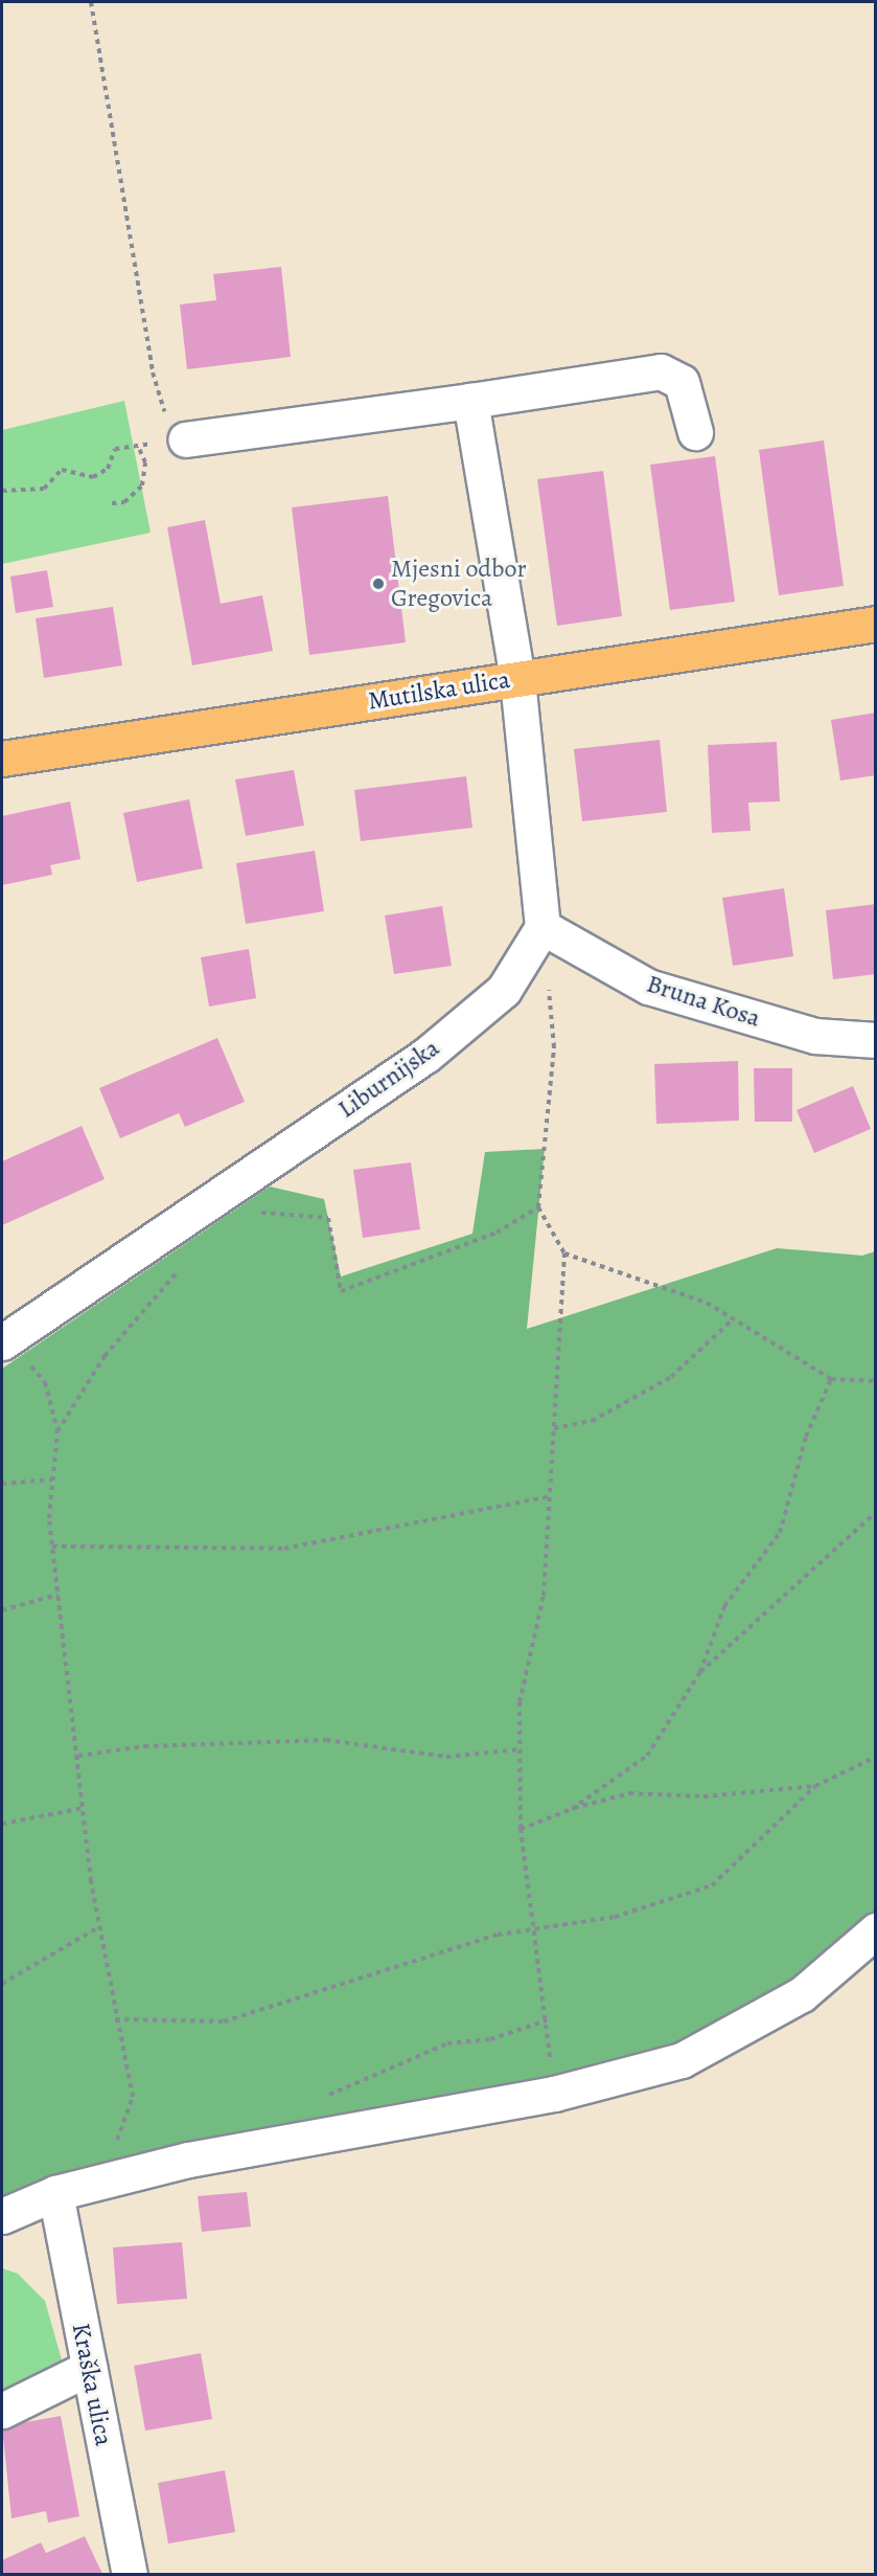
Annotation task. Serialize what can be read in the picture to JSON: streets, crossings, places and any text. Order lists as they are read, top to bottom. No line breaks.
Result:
{"streets":{"main road":["Mutilska ulica"],"street":["Bruna Kosa","Liburnijska","Kraška ulica"]},"crossings":[["Bruna Kosa","Liburnijska"]],"places":["Mjesni odbor Gregovica"]}
